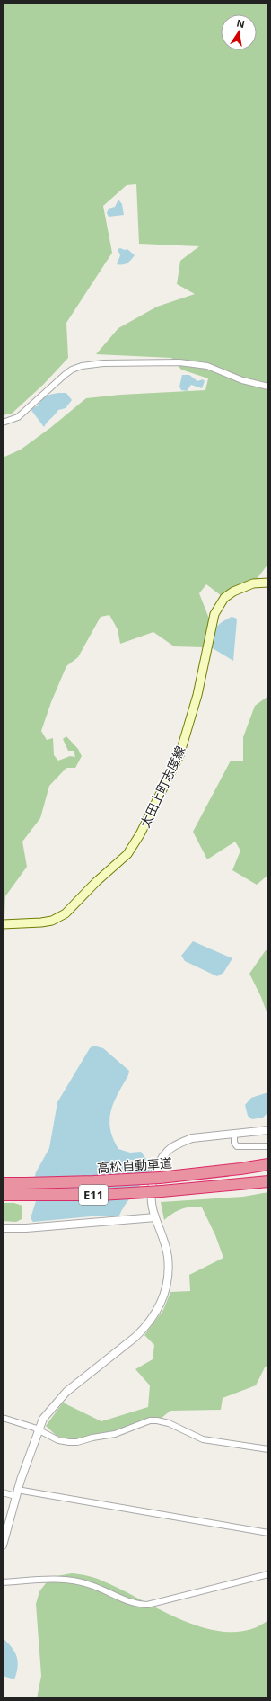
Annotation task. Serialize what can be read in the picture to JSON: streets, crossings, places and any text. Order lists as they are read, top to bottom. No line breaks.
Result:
{"streets":{"highway":["高松自動車道","E11"],"main road":["太田上町志度線"]},"north":"top"}
